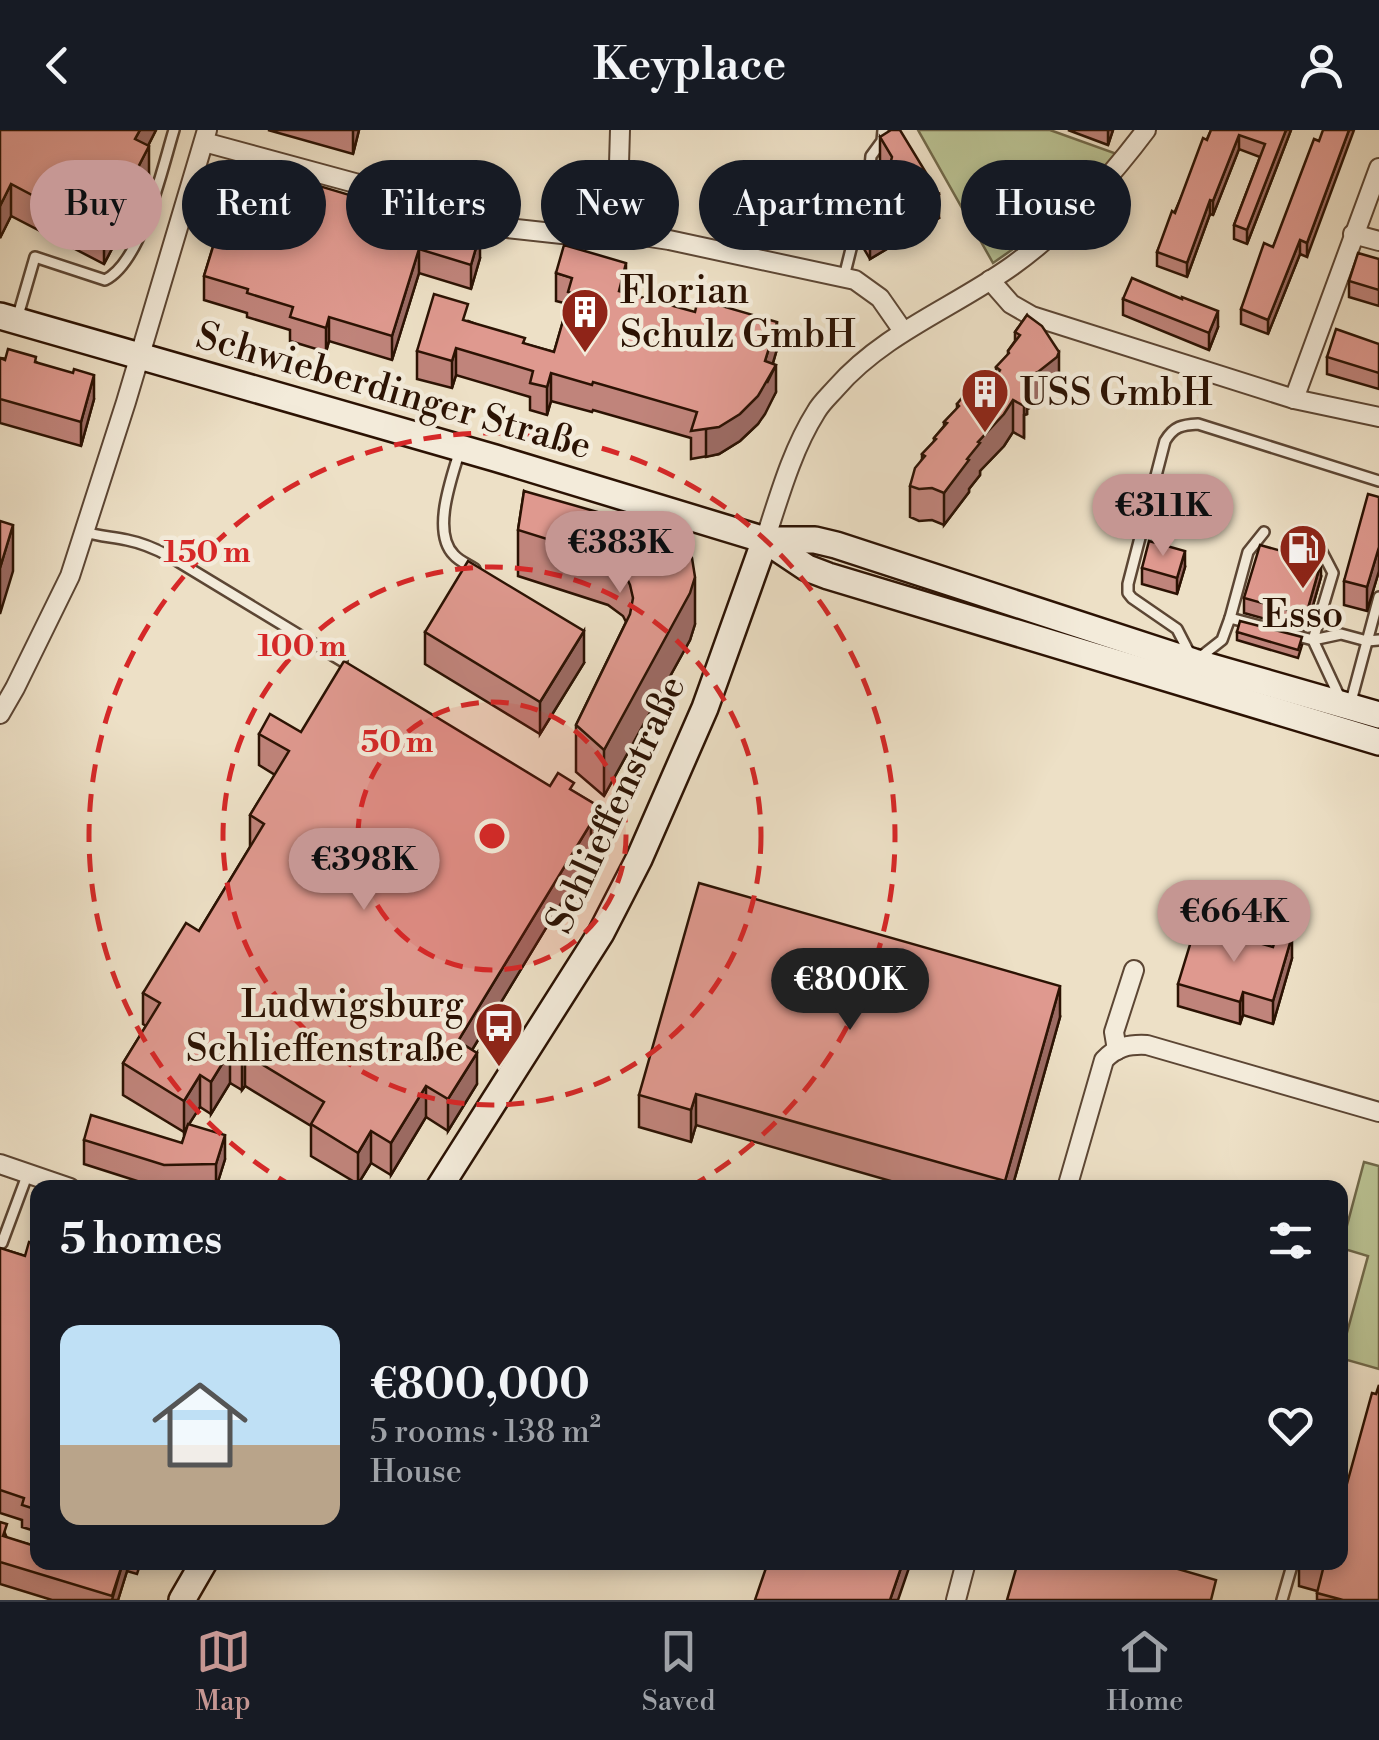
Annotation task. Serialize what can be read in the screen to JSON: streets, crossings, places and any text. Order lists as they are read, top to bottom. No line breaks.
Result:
{"streets":{"main road":["Schwieberdinger Straße","Schlieffenstraße"]},"crossings":[["Schwieberdinger Straße","Schlieffenstraße"]],"places":{"building":["Florian Schulz GmbH","USS GmbH"],"fuel station":["Esso"],"bus stop":["Ludwigsburg Schlieffenstraße"]},"page":{"header":"Keyplace","chip":["Buy","Rent","Filters","New","Apartment","House"],"price":["€311K","€383K","€398K","€664K","€800K"],"heading":"5 homes","list":[{"name":"€800,000","note":"5 rooms · 138 m² · House"}],"tabs":["Map","Saved","Home"]},"rings":["150 m","100 m","50 m"]}
